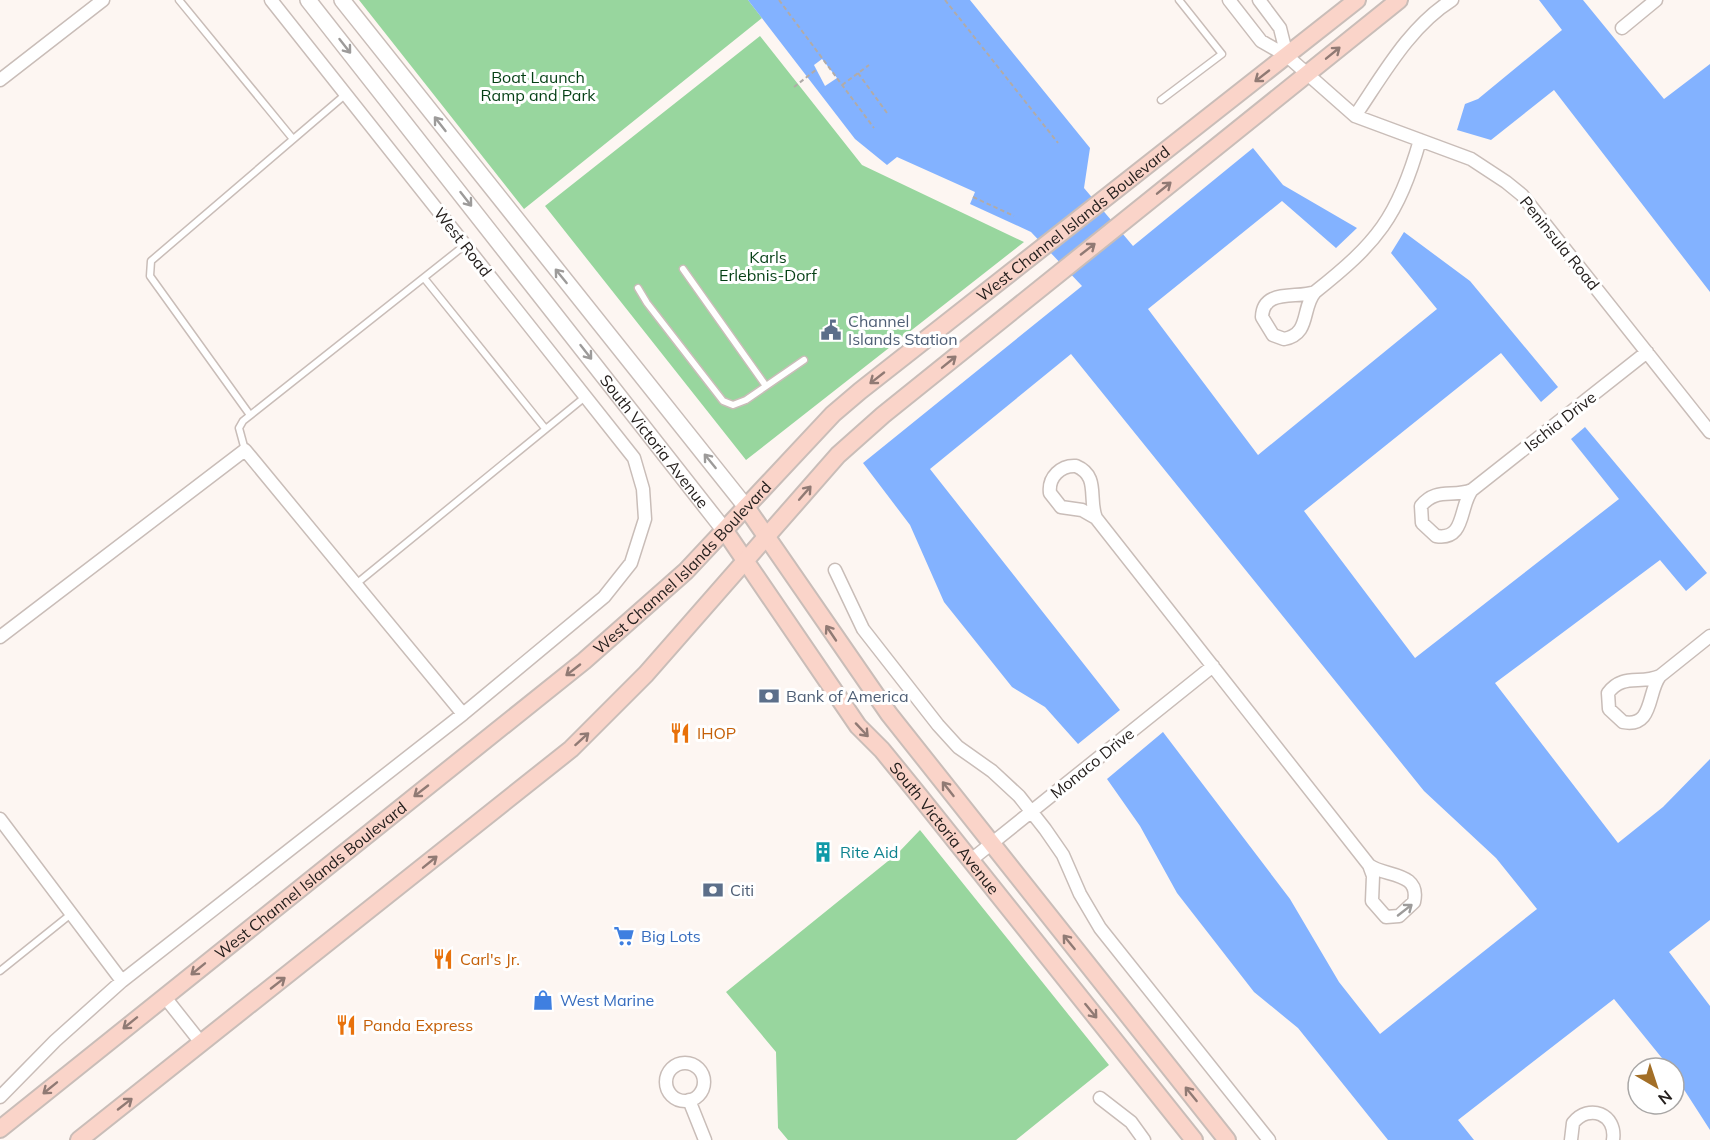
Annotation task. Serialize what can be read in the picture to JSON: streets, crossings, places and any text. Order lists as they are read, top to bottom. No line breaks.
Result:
{"streets":{"main road":["West Channel Islands Boulevard","South Victoria Avenue"],"street":["West Road","Peninsula Road","Ischia Drive","Monaco Drive"]},"crossings":[["West Channel Islands Boulevard","Peninsula Road"],["West Channel Islands Boulevard","South Victoria Avenue"],["Peninsula Road","Ischia Drive"],["South Victoria Avenue","Monaco Drive"]],"parks":["Boat Launch Ramp and Park","Karls Erlebnis-Dorf"],"places":{"public building":["Channel Islands Station"],"bank":["Bank of America","Citi"],"restaurant":["IHOP","Carl's Jr.","Panda Express"],"building":["Rite Aid"],"supermarket":["Big Lots"],"shop":["West Marine"]},"north":"bottom right"}
